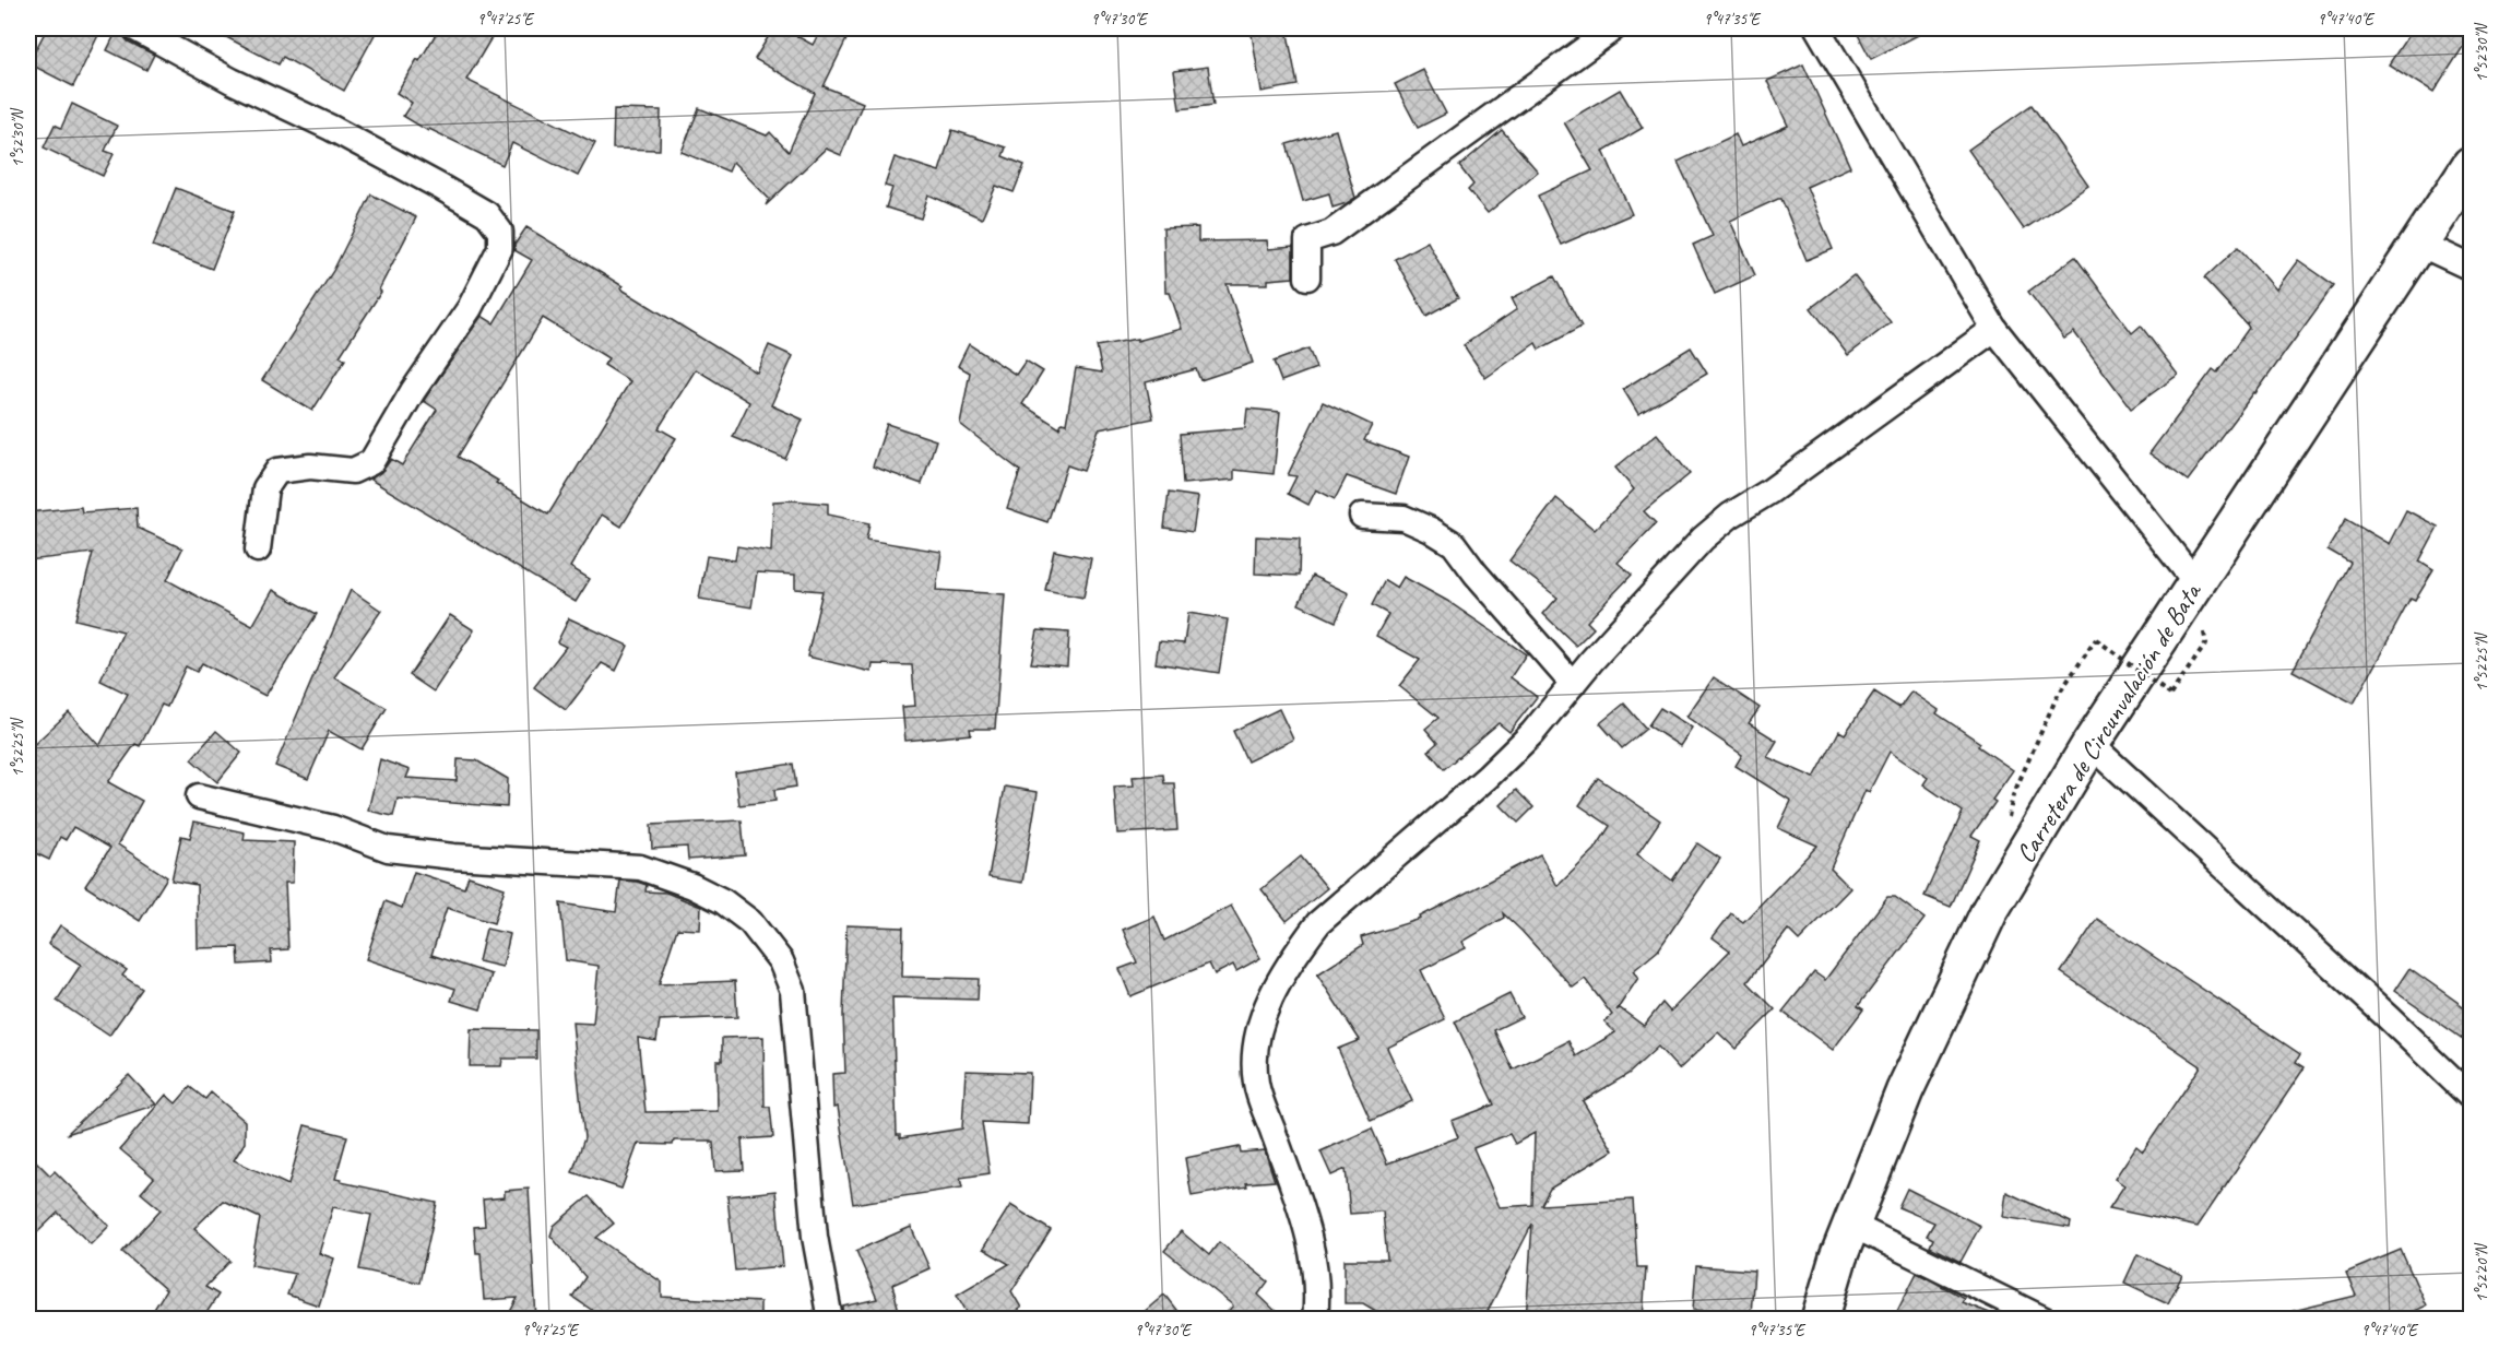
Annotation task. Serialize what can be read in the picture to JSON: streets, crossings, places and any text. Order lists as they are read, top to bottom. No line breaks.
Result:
{"streets":{"main road":["Carretera de Circunvalación de Bata"]},"coordinates":["9°47'25\"E","9°47'30\"E","9°47'35\"E","9°47'40\"E","1°52'30\"N","1°52'25\"N","1°52'20\"N"]}
